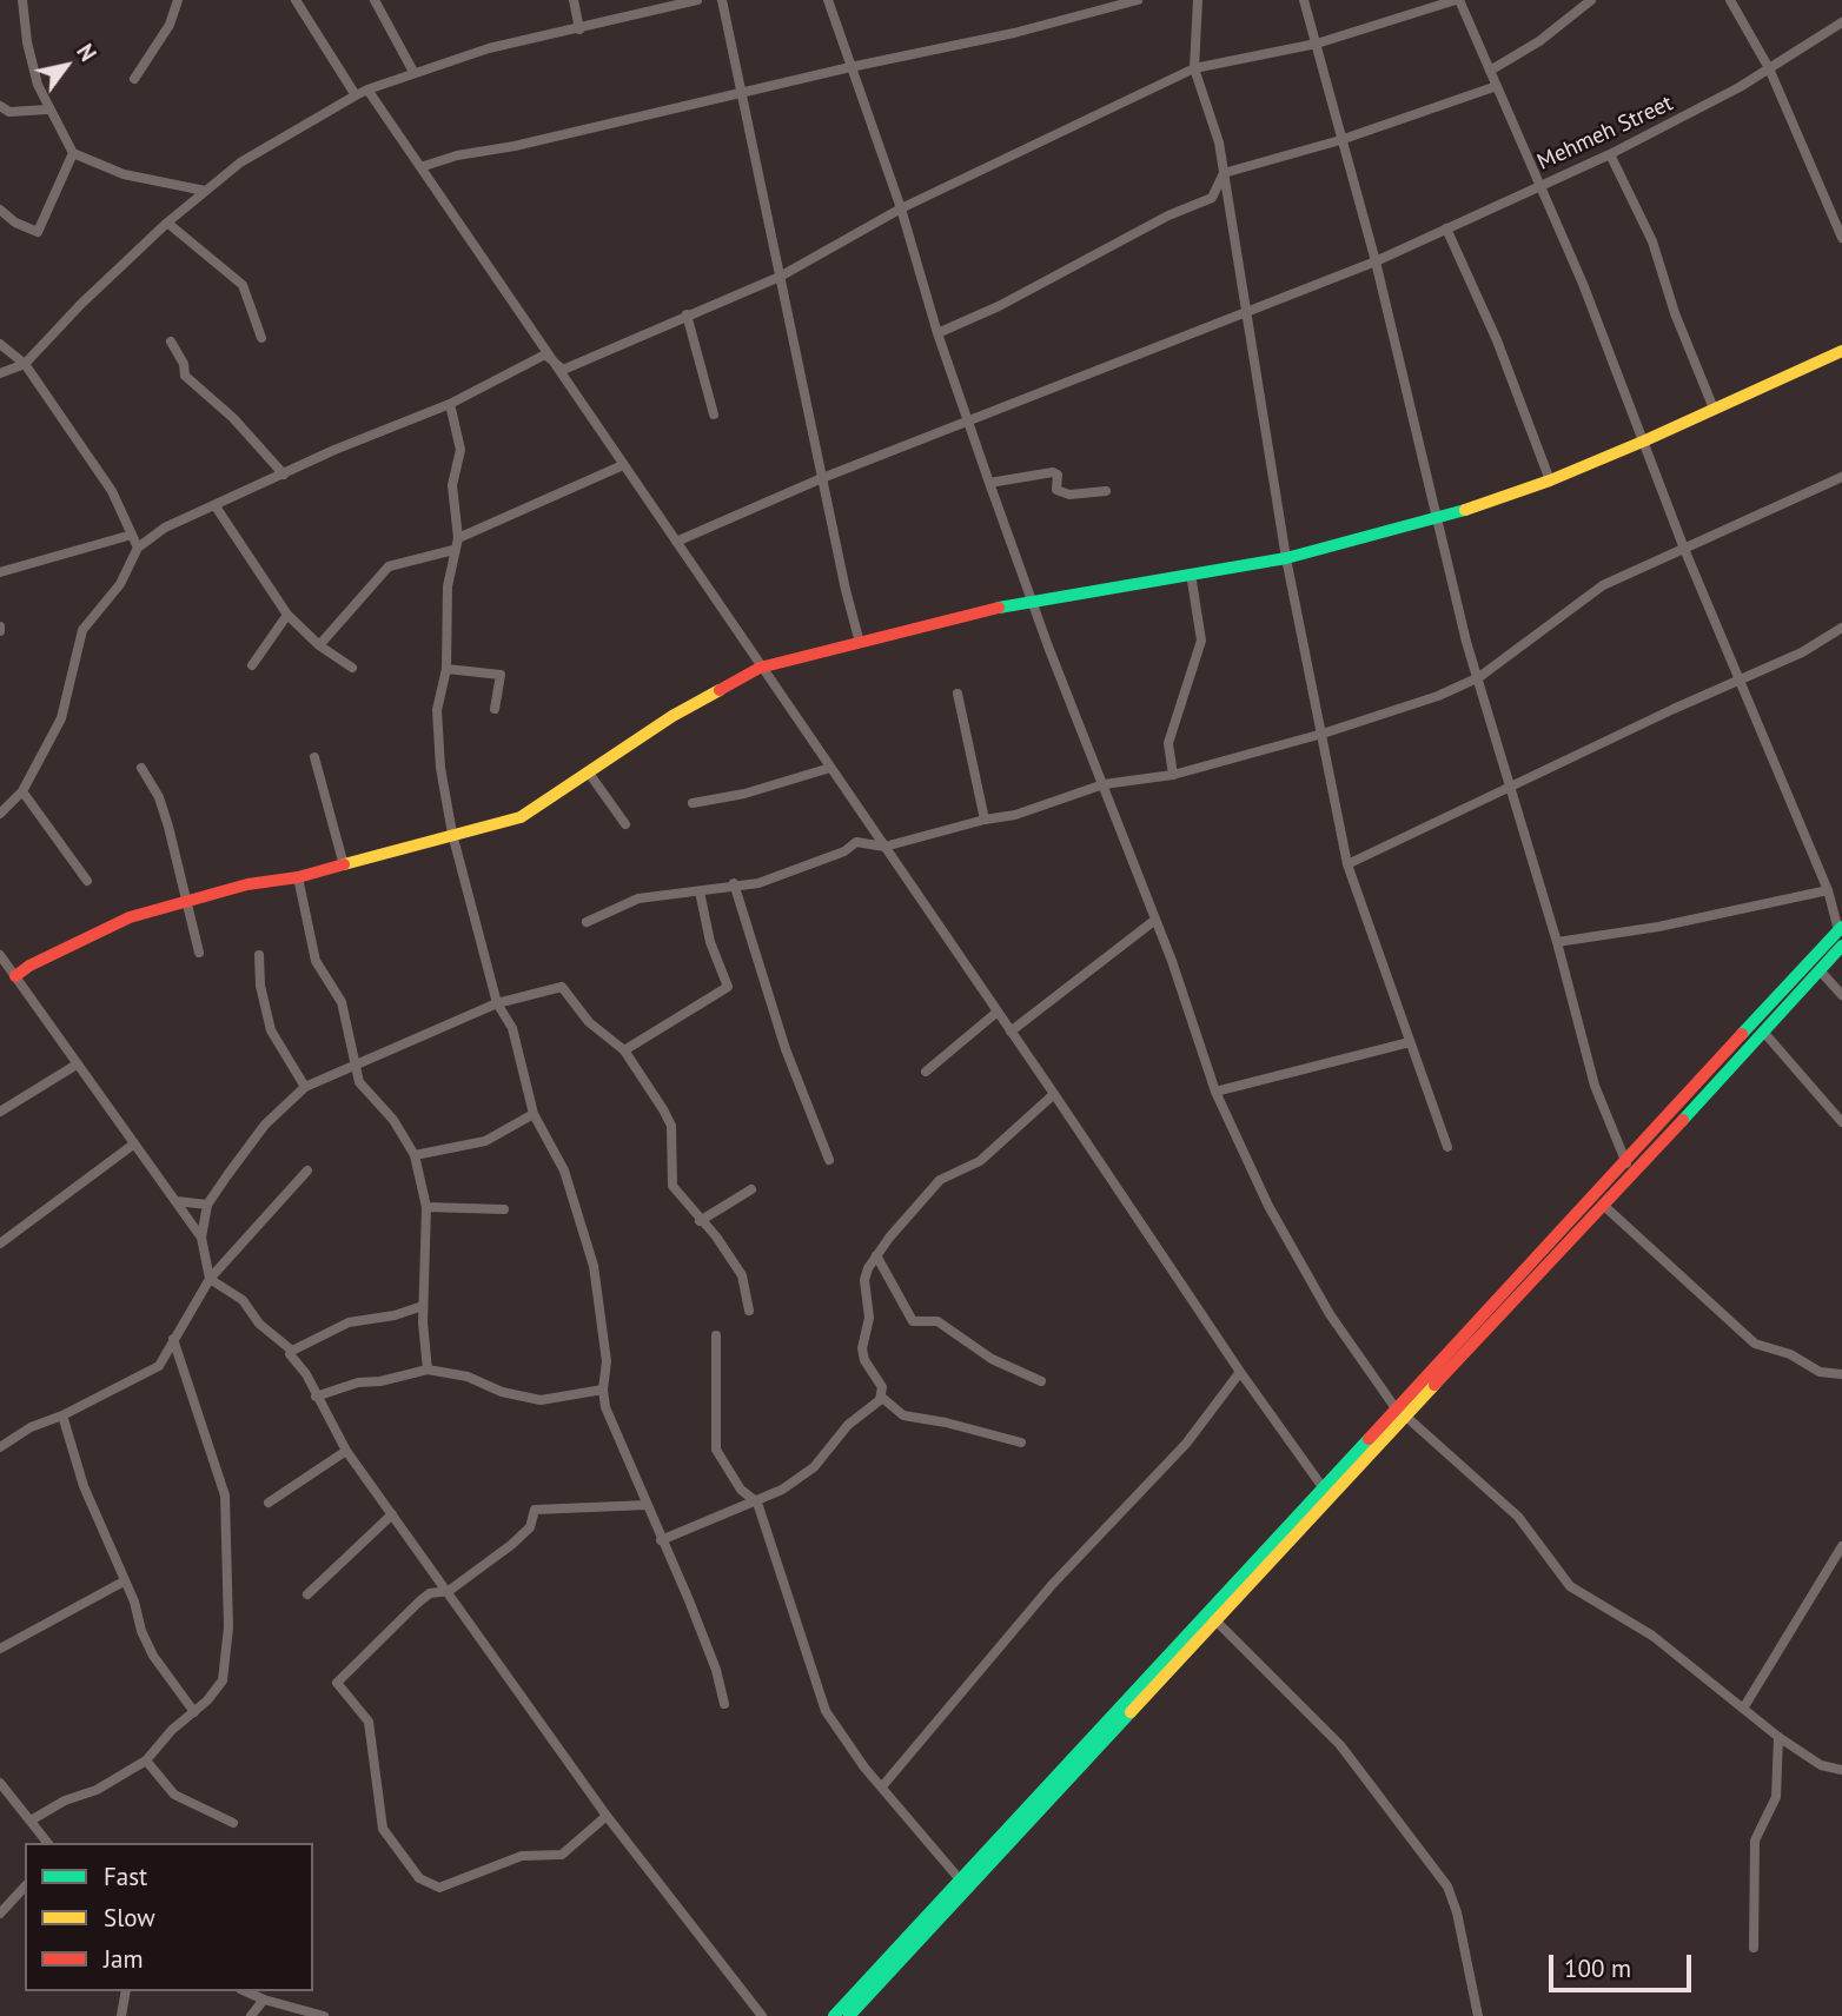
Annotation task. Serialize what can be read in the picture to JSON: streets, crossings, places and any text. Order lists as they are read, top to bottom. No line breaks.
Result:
{"streets":{"street":["Mehmeh Street"]},"legend":["Fast","Slow","Jam"],"scale_bar":"100 m","north":"top right"}
